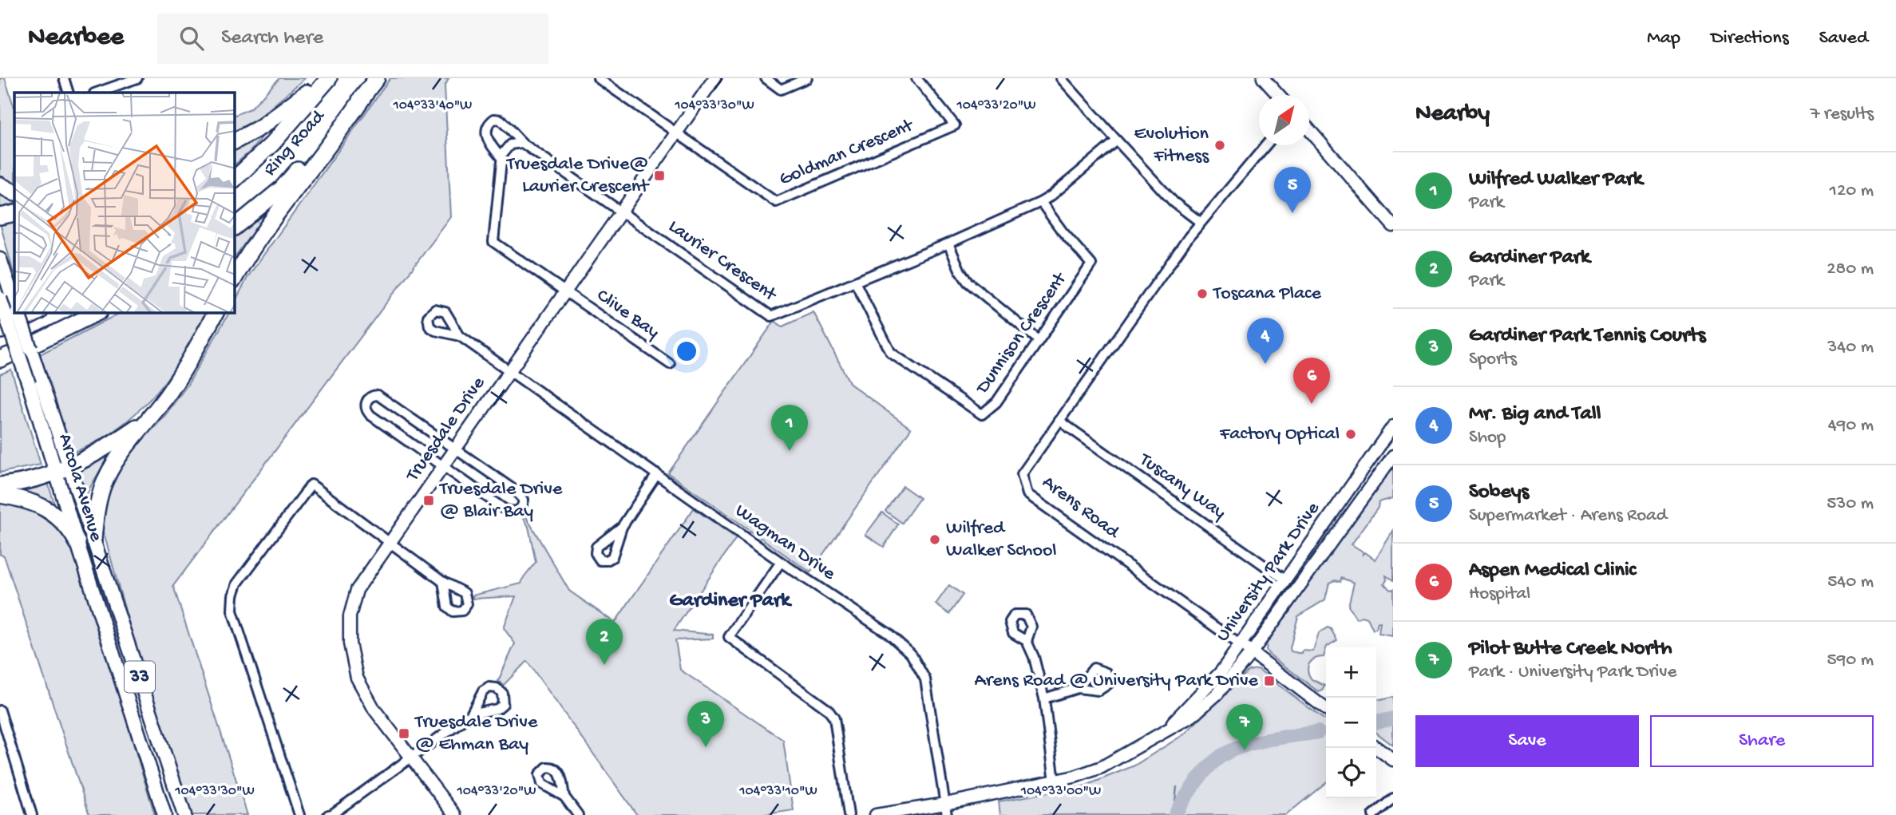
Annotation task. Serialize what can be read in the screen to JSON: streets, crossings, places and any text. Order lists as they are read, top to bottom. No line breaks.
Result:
{"streets":{"highway":["Ring Road"],"main road":["Arcola Avenue","33"],"street":["Goldman Crescent","Laurier Crescent","Clive Bay","Dunnison Crescent","Truesdale Drive","Tuscany Way","Arens Road","Wagman Drive","University Park Drive"]},"crossings":[["Goldman Crescent","Truesdale Drive"],["Laurier Crescent","Dunnison Crescent"],["Laurier Crescent","Truesdale Drive"],["Clive Bay","Truesdale Drive"],["Truesdale Drive","Wagman Drive"],["Tuscany Way","Arens Road"],["Tuscany Way","University Park Drive"],["Arens Road","University Park Drive"],["Wagman Drive","University Park Drive"]],"districts":["Gardiner Park"],"places":{"other":["Evolution Fitness","Toscana Place","Factory Optical","Wilfred Walker School"],"transit":["Truesdale Drive@ Laurier Crescent","Truesdale Drive @ Blair Bay","Arens Road @ University Park Drive","Truesdale Drive @ Ehman Bay"]},"north":"top right","page":{"header":"Nearbee","search":"Search here","nav":["Map","Directions","Saved"],"heading":["Nearby","7 results"],"list":[{"mark":"1","name":"Wilfred Walker Park","note":"Park","value":"120 m"},{"mark":"2","name":"Gardiner Park","note":"Park","value":"280 m"},{"mark":"3","name":"Gardiner Park Tennis Courts","note":"Sports","value":"340 m"},{"mark":"4","name":"Mr. Big and Tall","note":"Shop","value":"490 m"},{"mark":"5","name":"Sobeys","note":"Supermarket · Arens Road","value":"530 m"},{"mark":"6","name":"Aspen Medical Clinic","note":"Hospital","value":"540 m"},{"mark":"7","name":"Pilot Butte Creek North","note":"Park · University Park Drive","value":"590 m"}],"pins":["5","4","6","1","2","3","7"],"map_buttons":["+","−"],"buttons":["Save","Share"]},"coordinates":["104°33'40\"W","104°33'30\"W","104°33'20\"W","104°33'10\"W","104°33'00\"W"]}
